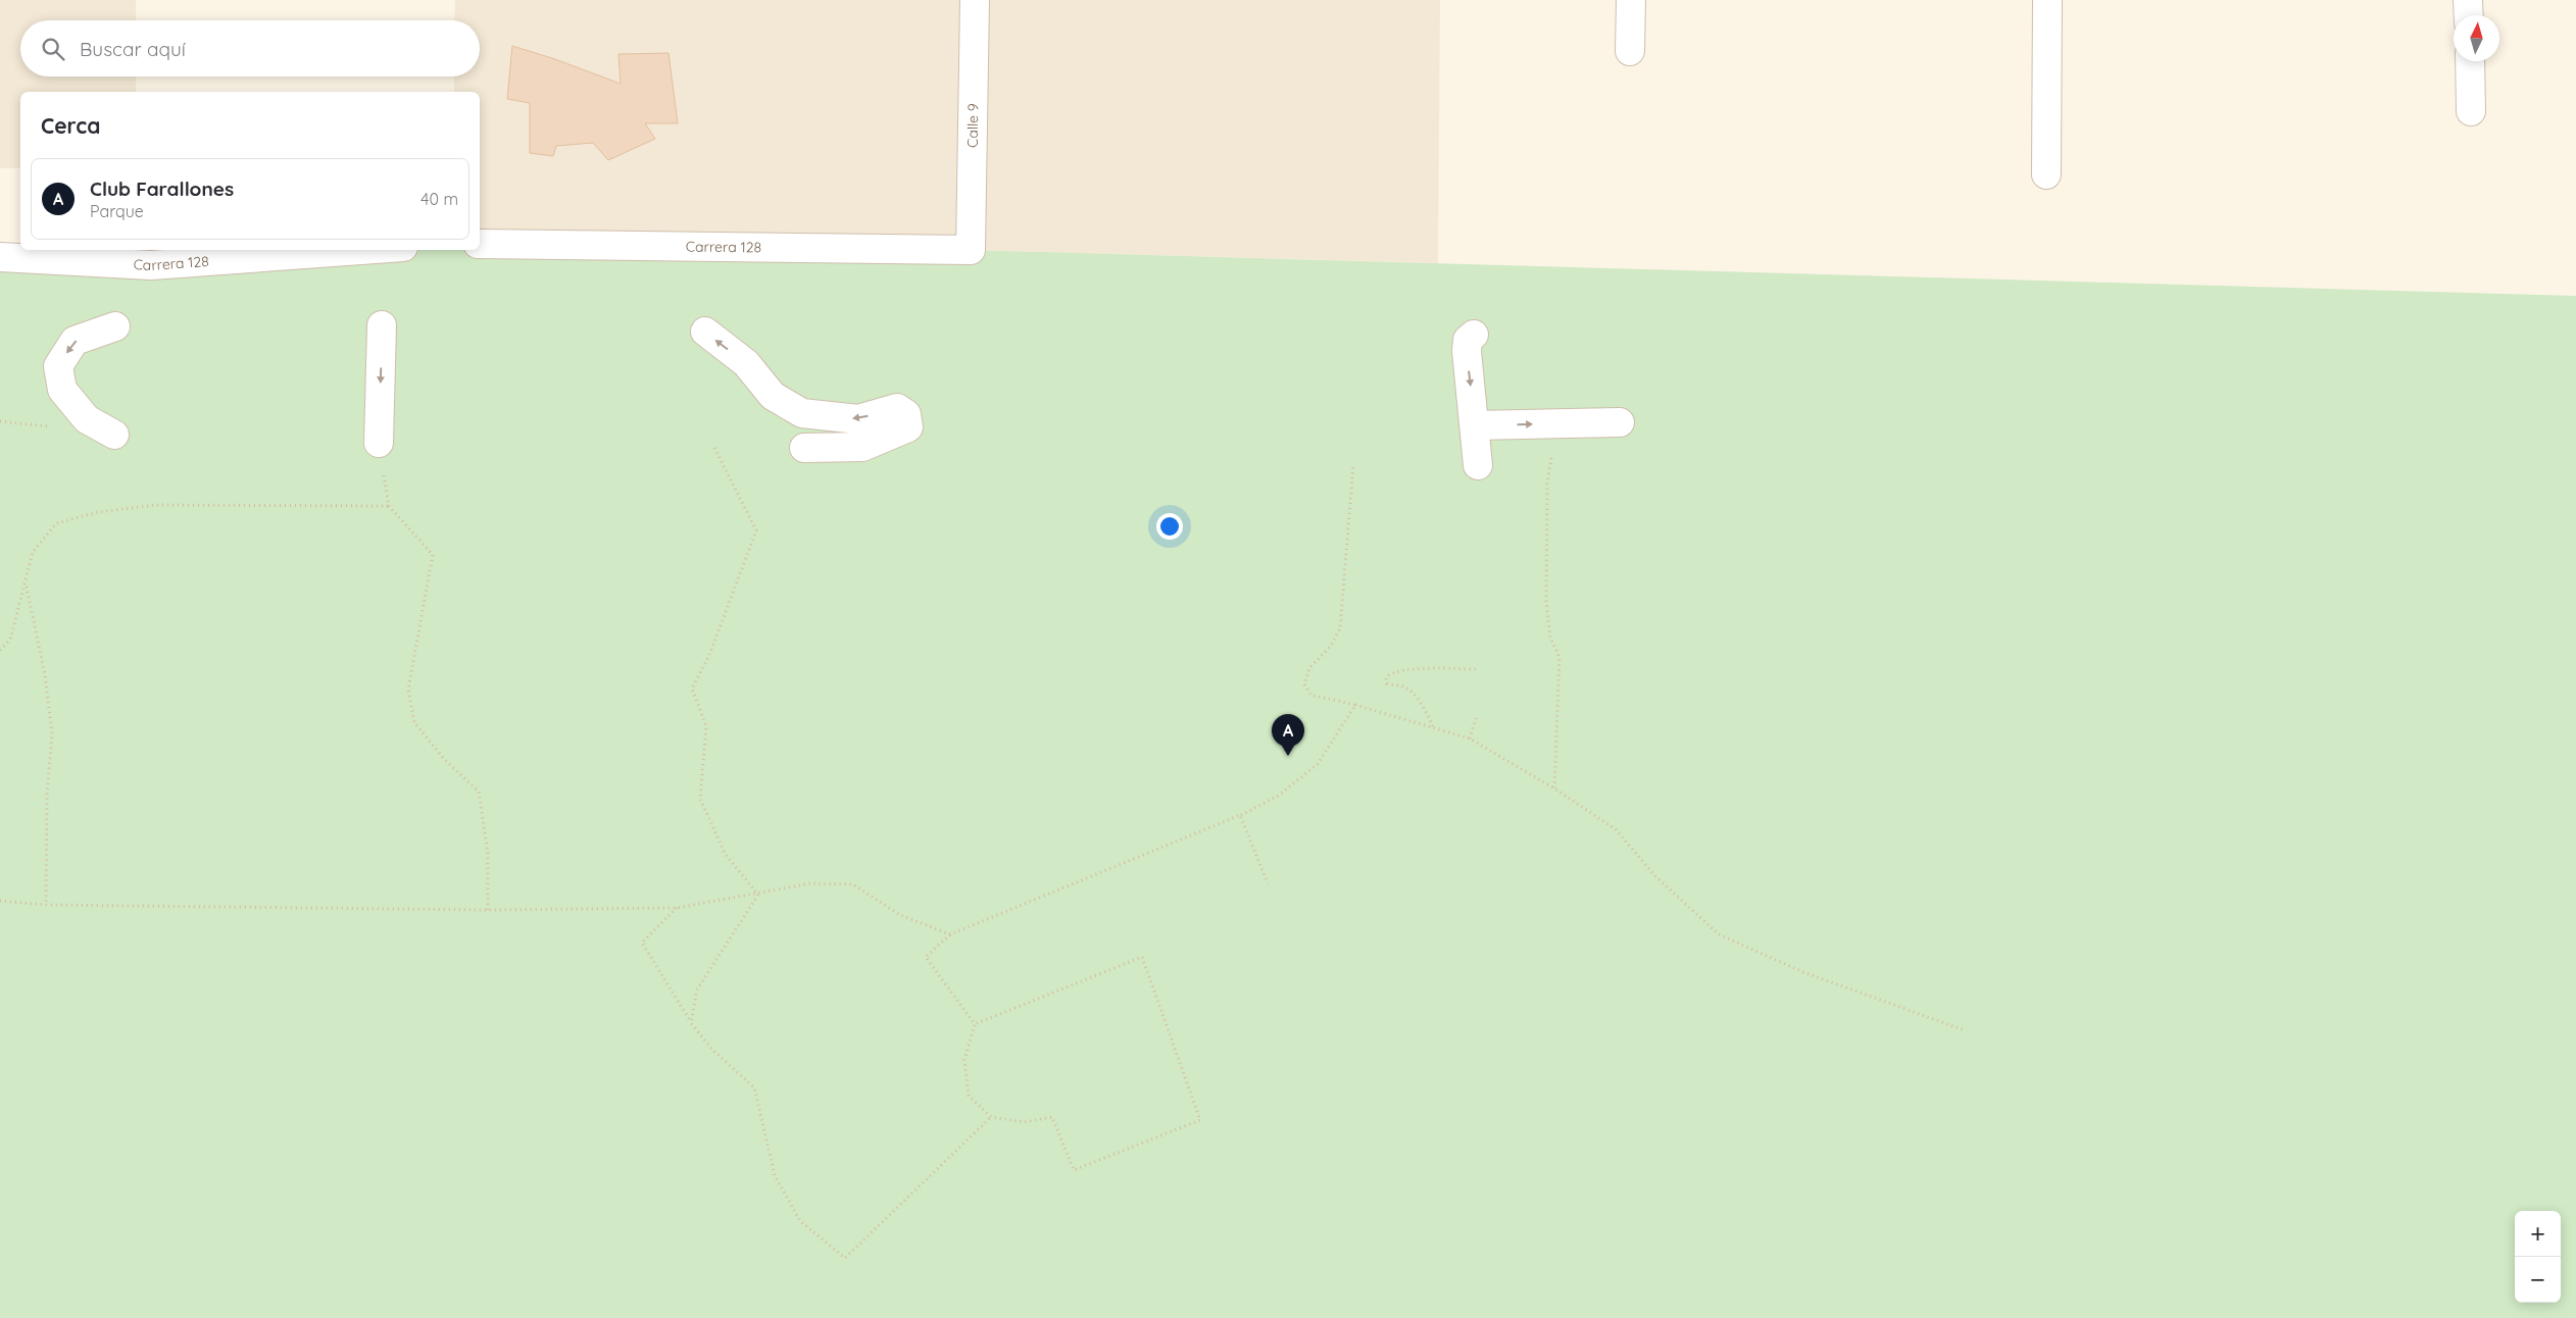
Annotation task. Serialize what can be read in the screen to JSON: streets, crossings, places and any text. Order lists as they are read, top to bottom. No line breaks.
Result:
{"streets":{"street":["Calle 9","Carrera 128"]},"crossings":[["Calle 9","Carrera 128"]],"north":"top","page":{"search":"Buscar aquí","heading":"Cerca","list":[{"mark":"A","name":"Club Farallones","note":"Parque","value":"40 m"}],"pins":"A","map_buttons":["+","−"]}}
